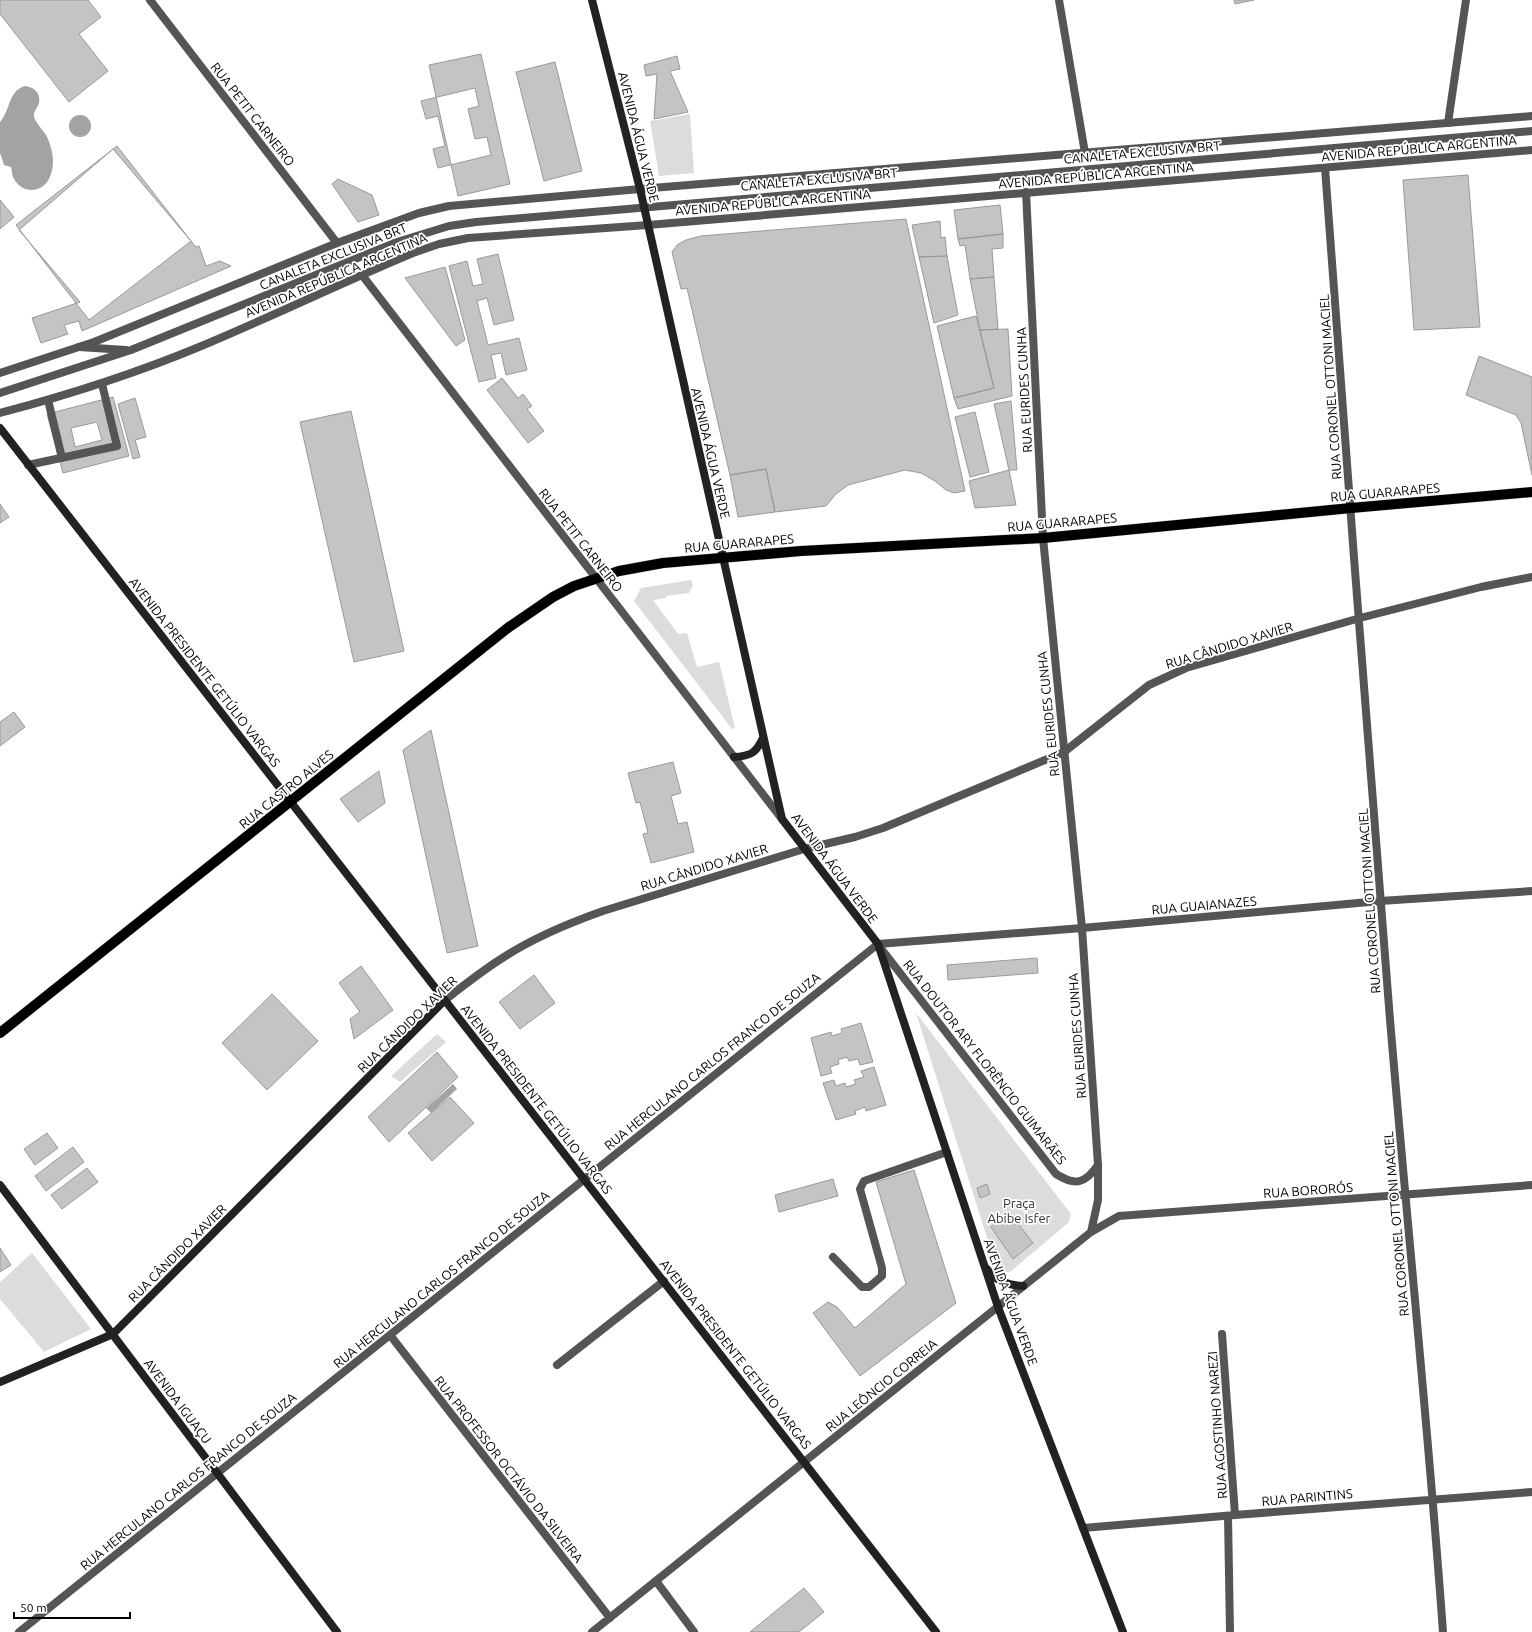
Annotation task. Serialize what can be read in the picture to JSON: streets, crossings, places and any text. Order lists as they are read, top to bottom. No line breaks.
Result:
{"streets":{"main road":["AVENIDA ÁGUA VERDE","RUA GUARARAPES","RUA CÂNDIDO XAVIER","AVENIDA PRESIDENTE GETÚLIO VARGAS","RUA CASTRO ALVES","AVENIDA IGUAÇU"],"street":["RUA PETIT CARNEIRO","AVENIDA REPÚBLICA ARGENTINA","CANALETA EXCLUSIVA BRT","RUA CORONEL OTTONI MACIEL","RUA EURIDES CUNHA","RUA GUAIANAZES","RUA HERCULANO CARLOS FRANCO DE SOUZA","RUA DOUTOR ARY FLORÊNCIO GUIMARÃES","RUA BORORÓS","RUA LEÔNCIO CORREIA","RUA AGOSTINHO NAREZI","RUA PROFESSOR OCTÁVIO DA SILVEIRA","RUA PARINTINS"]},"crossings":[["RUA PETIT CARNEIRO","AVENIDA ÁGUA VERDE"],["RUA PETIT CARNEIRO","AVENIDA REPÚBLICA ARGENTINA"],["RUA PETIT CARNEIRO","RUA GUARARAPES"],["RUA PETIT CARNEIRO","RUA CASTRO ALVES"],["AVENIDA ÁGUA VERDE","AVENIDA REPÚBLICA ARGENTINA"],["AVENIDA ÁGUA VERDE","CANALETA EXCLUSIVA BRT"],["AVENIDA ÁGUA VERDE","RUA GUARARAPES"],["AVENIDA ÁGUA VERDE","RUA CÂNDIDO XAVIER"],["AVENIDA ÁGUA VERDE","RUA GUAIANAZES"],["AVENIDA ÁGUA VERDE","RUA HERCULANO CARLOS FRANCO DE SOUZA"],["AVENIDA ÁGUA VERDE","RUA DOUTOR ARY FLORÊNCIO GUIMARÃES"],["AVENIDA ÁGUA VERDE","RUA LEÔNCIO CORREIA"],["AVENIDA ÁGUA VERDE","RUA PARINTINS"],["AVENIDA REPÚBLICA ARGENTINA","CANALETA EXCLUSIVA BRT"],["AVENIDA REPÚBLICA ARGENTINA","RUA CORONEL OTTONI MACIEL"],["AVENIDA REPÚBLICA ARGENTINA","RUA EURIDES CUNHA"],["RUA CORONEL OTTONI MACIEL","RUA GUARARAPES"],["RUA CORONEL OTTONI MACIEL","RUA CÂNDIDO XAVIER"],["RUA CORONEL OTTONI MACIEL","RUA GUAIANAZES"],["RUA CORONEL OTTONI MACIEL","RUA BORORÓS"],["RUA CORONEL OTTONI MACIEL","RUA PARINTINS"],["RUA EURIDES CUNHA","RUA GUARARAPES"],["RUA EURIDES CUNHA","RUA CÂNDIDO XAVIER"],["RUA EURIDES CUNHA","RUA GUAIANAZES"],["RUA EURIDES CUNHA","RUA DOUTOR ARY FLORÊNCIO GUIMARÃES"],["RUA EURIDES CUNHA","RUA BORORÓS"],["RUA EURIDES CUNHA","RUA LEÔNCIO CORREIA"],["RUA GUARARAPES","RUA CASTRO ALVES"],["RUA CÂNDIDO XAVIER","AVENIDA PRESIDENTE GETÚLIO VARGAS"],["RUA CÂNDIDO XAVIER","AVENIDA IGUAÇU"],["AVENIDA PRESIDENTE GETÚLIO VARGAS","RUA CASTRO ALVES"],["AVENIDA PRESIDENTE GETÚLIO VARGAS","RUA HERCULANO CARLOS FRANCO DE SOUZA"],["AVENIDA PRESIDENTE GETÚLIO VARGAS","RUA LEÔNCIO CORREIA"],["RUA GUAIANAZES","RUA HERCULANO CARLOS FRANCO DE SOUZA"],["RUA GUAIANAZES","RUA DOUTOR ARY FLORÊNCIO GUIMARÃES"],["RUA HERCULANO CARLOS FRANCO DE SOUZA","RUA DOUTOR ARY FLORÊNCIO GUIMARÃES"],["RUA HERCULANO CARLOS FRANCO DE SOUZA","AVENIDA IGUAÇU"],["RUA HERCULANO CARLOS FRANCO DE SOUZA","RUA PROFESSOR OCTÁVIO DA SILVEIRA"],["RUA BORORÓS","RUA LEÔNCIO CORREIA"],["RUA LEÔNCIO CORREIA","RUA PROFESSOR OCTÁVIO DA SILVEIRA"],["RUA AGOSTINHO NAREZI","RUA PARINTINS"]],"parks":["Praça Abibe Isfer"],"scale_bar":"50 m"}
